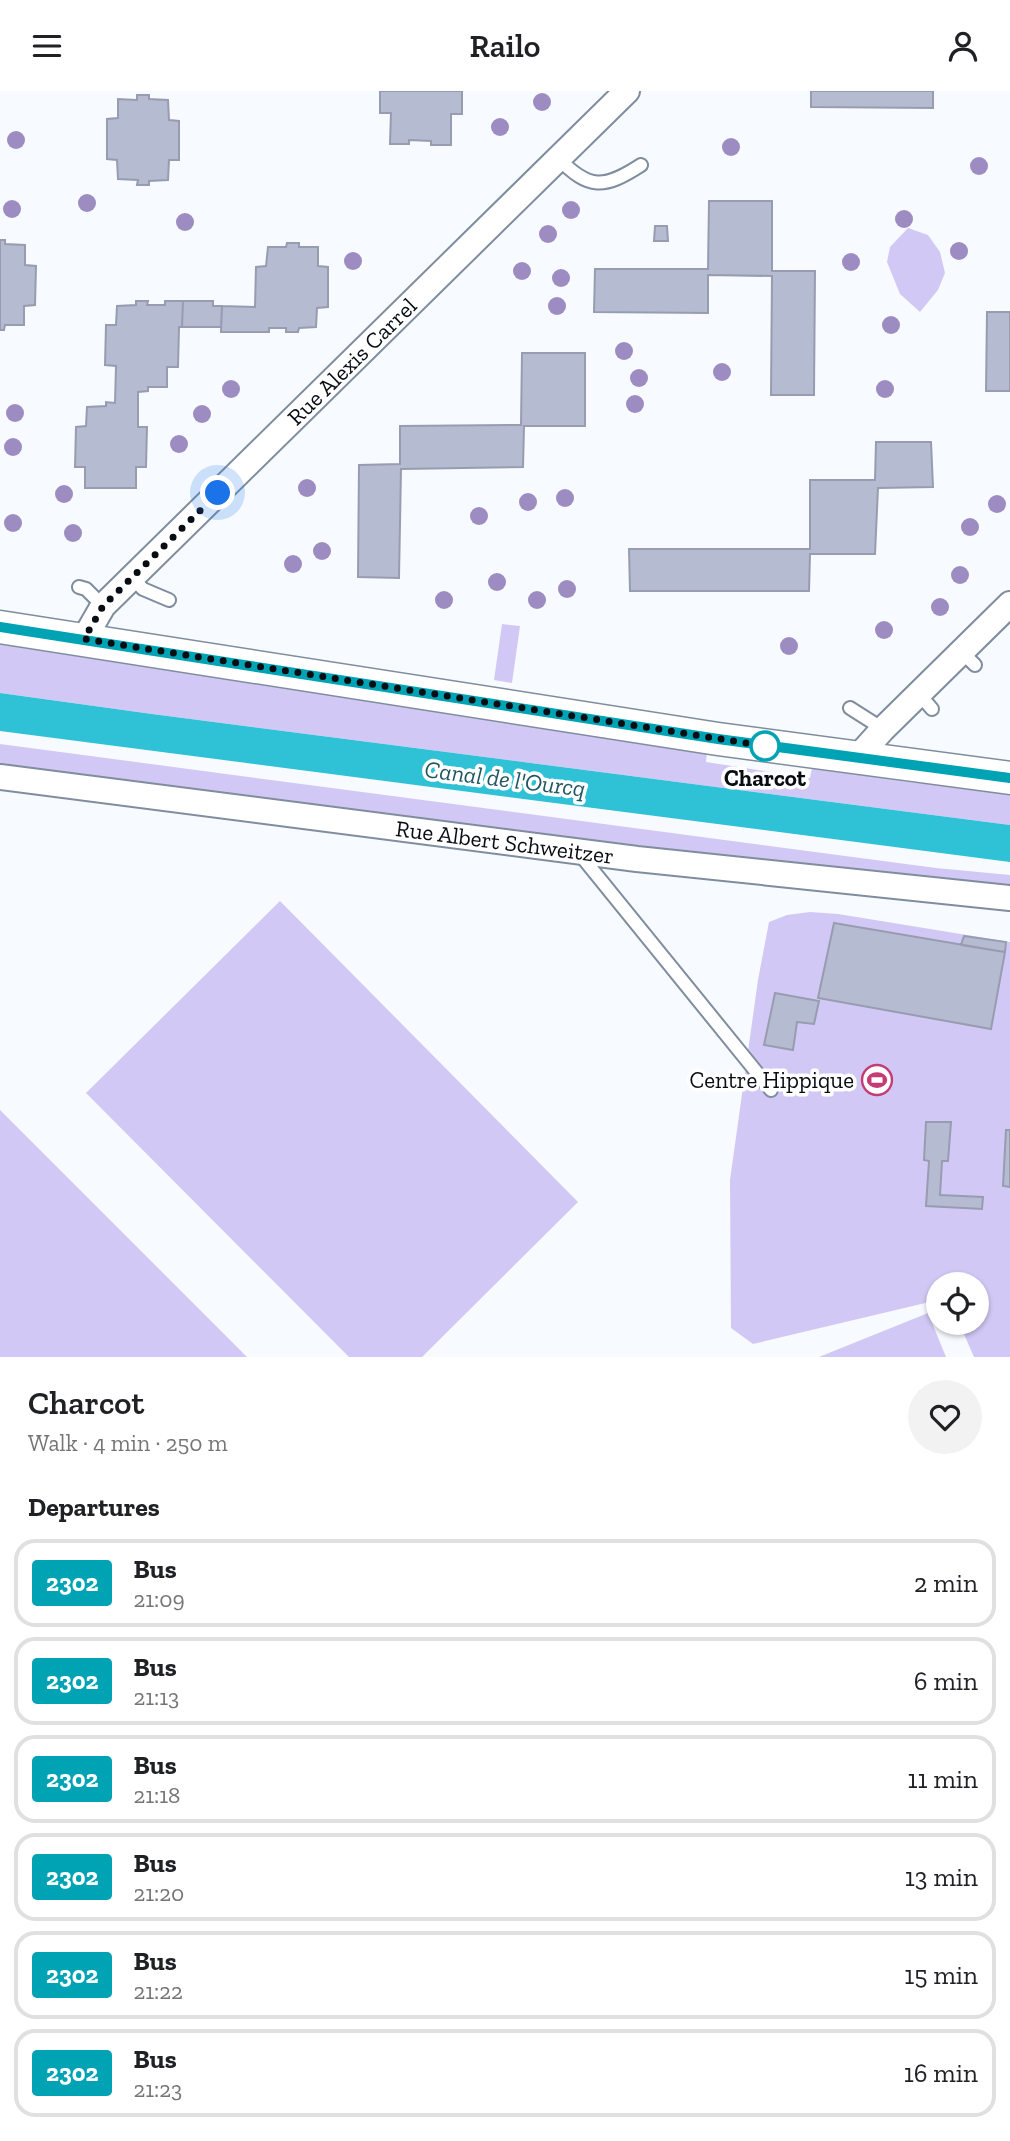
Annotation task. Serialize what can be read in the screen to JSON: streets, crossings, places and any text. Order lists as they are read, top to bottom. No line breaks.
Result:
{"streets":{"street":["Rue Alexis Carrel","Rue Albert Schweitzer"]},"water":["Canal de l'Ourcq"],"places":{"other":["Charcot"],"sports":["Centre Hippique"]},"lines":["bus line 2302"],"page":{"header":"Railo","heading":[["Charcot","Walk · 4 min · 250 m"],"Departures"],"list":[{"mark":"2302","name":"Bus","note":"21:09","value":"2 min"},{"mark":"2302","name":"Bus","note":"21:13","value":"6 min"},{"mark":"2302","name":"Bus","note":"21:18","value":"11 min"},{"mark":"2302","name":"Bus","note":"21:20","value":"13 min"},{"mark":"2302","name":"Bus","note":"21:22","value":"15 min"},{"mark":"2302","name":"Bus","note":"21:23","value":"16 min"}]}}
